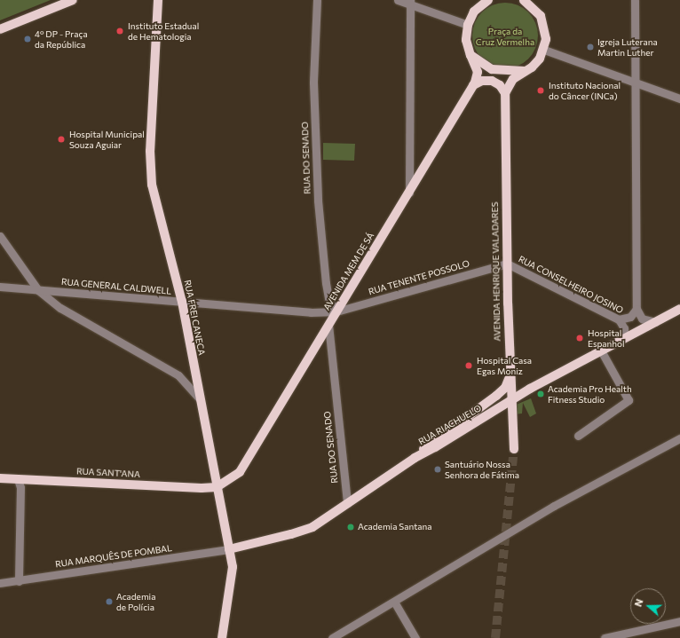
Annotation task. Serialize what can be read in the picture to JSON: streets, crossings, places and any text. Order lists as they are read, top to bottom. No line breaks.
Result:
{"streets":{"main road":["AVENIDA MEM DE SÁ","AVENIDA HENRIQUE VALADARES","RUA FREI CANECA","RUA RIACHUELO","RUA SANT'ANA"],"street":["RUA DO SENADO","RUA TENENTE POSSOLO","RUA CONSELHEIRO JOSINO","RUA GENERAL CALDWELL","RUA MARQUÊS DE POMBAL"]},"crossings":[["RUA DO SENADO","AVENIDA MEM DE SÁ"],["RUA DO SENADO","RUA TENENTE POSSOLO"],["RUA DO SENADO","RUA GENERAL CALDWELL"],["RUA DO SENADO","RUA RIACHUELO"],["AVENIDA MEM DE SÁ","RUA TENENTE POSSOLO"],["AVENIDA MEM DE SÁ","RUA GENERAL CALDWELL"],["AVENIDA MEM DE SÁ","RUA FREI CANECA"],["AVENIDA MEM DE SÁ","RUA SANT'ANA"],["AVENIDA HENRIQUE VALADARES","RUA TENENTE POSSOLO"],["AVENIDA HENRIQUE VALADARES","RUA CONSELHEIRO JOSINO"],["AVENIDA HENRIQUE VALADARES","RUA RIACHUELO"],["RUA TENENTE POSSOLO","RUA CONSELHEIRO JOSINO"],["RUA TENENTE POSSOLO","RUA GENERAL CALDWELL"],["RUA CONSELHEIRO JOSINO","RUA RIACHUELO"],["RUA GENERAL CALDWELL","RUA FREI CANECA"],["RUA FREI CANECA","RUA RIACHUELO"],["RUA FREI CANECA","RUA SANT'ANA"],["RUA FREI CANECA","RUA MARQUÊS DE POMBAL"],["RUA RIACHUELO","RUA MARQUÊS DE POMBAL"]],"parks":["Praça da Cruz Vermelha"],"places":["Instituto Estadual de Hematologia","4º DP - Praça da República","Igreja Luterana Martin Luther","Instituto Nacional do Câncer (INCa)","Hospital Municipal Souza Aguiar","Hospital Espanhol","Hospital Casa Egas Moniz","Academia Pro Health Fitness Studio","Santuário Nossa Senhora de Fátima","Academia Santana","Academia de Polícia"],"north":"left"}
